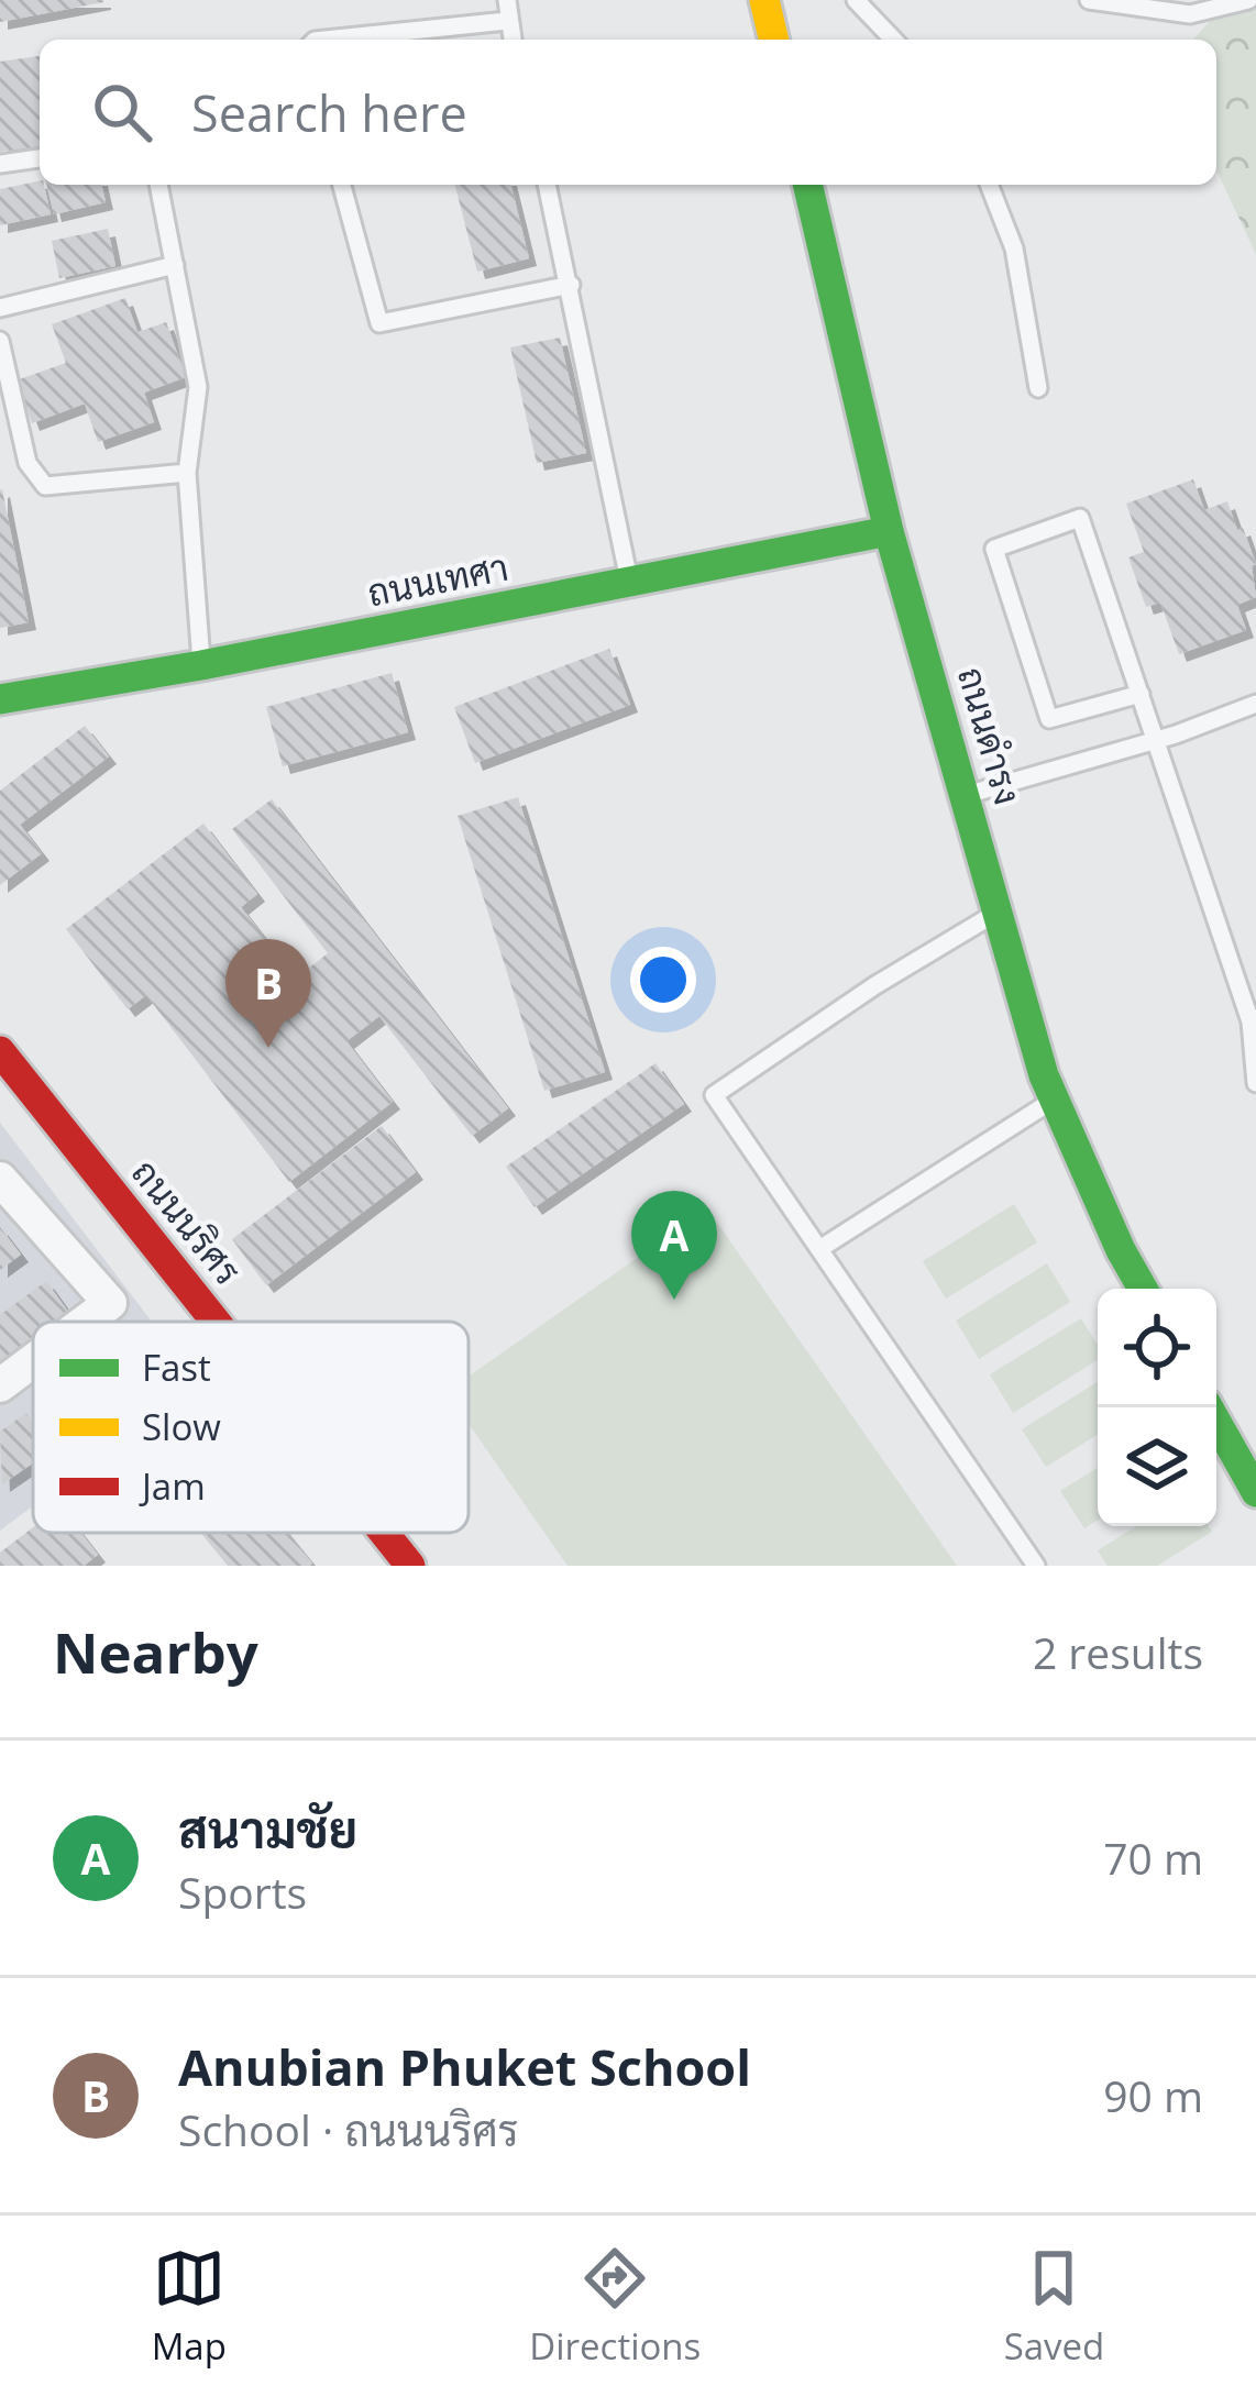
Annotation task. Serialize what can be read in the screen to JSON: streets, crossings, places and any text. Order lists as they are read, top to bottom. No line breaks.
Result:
{"streets":{"street":["ถนนเทศา","ถนนดำรง","ถนนนริศร"]},"crossings":[["ถนนเทศา","ถนนดำรง"]],"legend":["Fast","Slow","Jam"],"page":{"search":"Search here","pins":["B","A"],"heading":["Nearby","2 results"],"list":[{"mark":"A","name":"สนามชัย","note":"Sports","value":"70 m"},{"mark":"B","name":"Anubian Phuket School","note":"School · ถนนนริศร","value":"90 m"}],"nav":["Map","Directions","Saved"]}}
